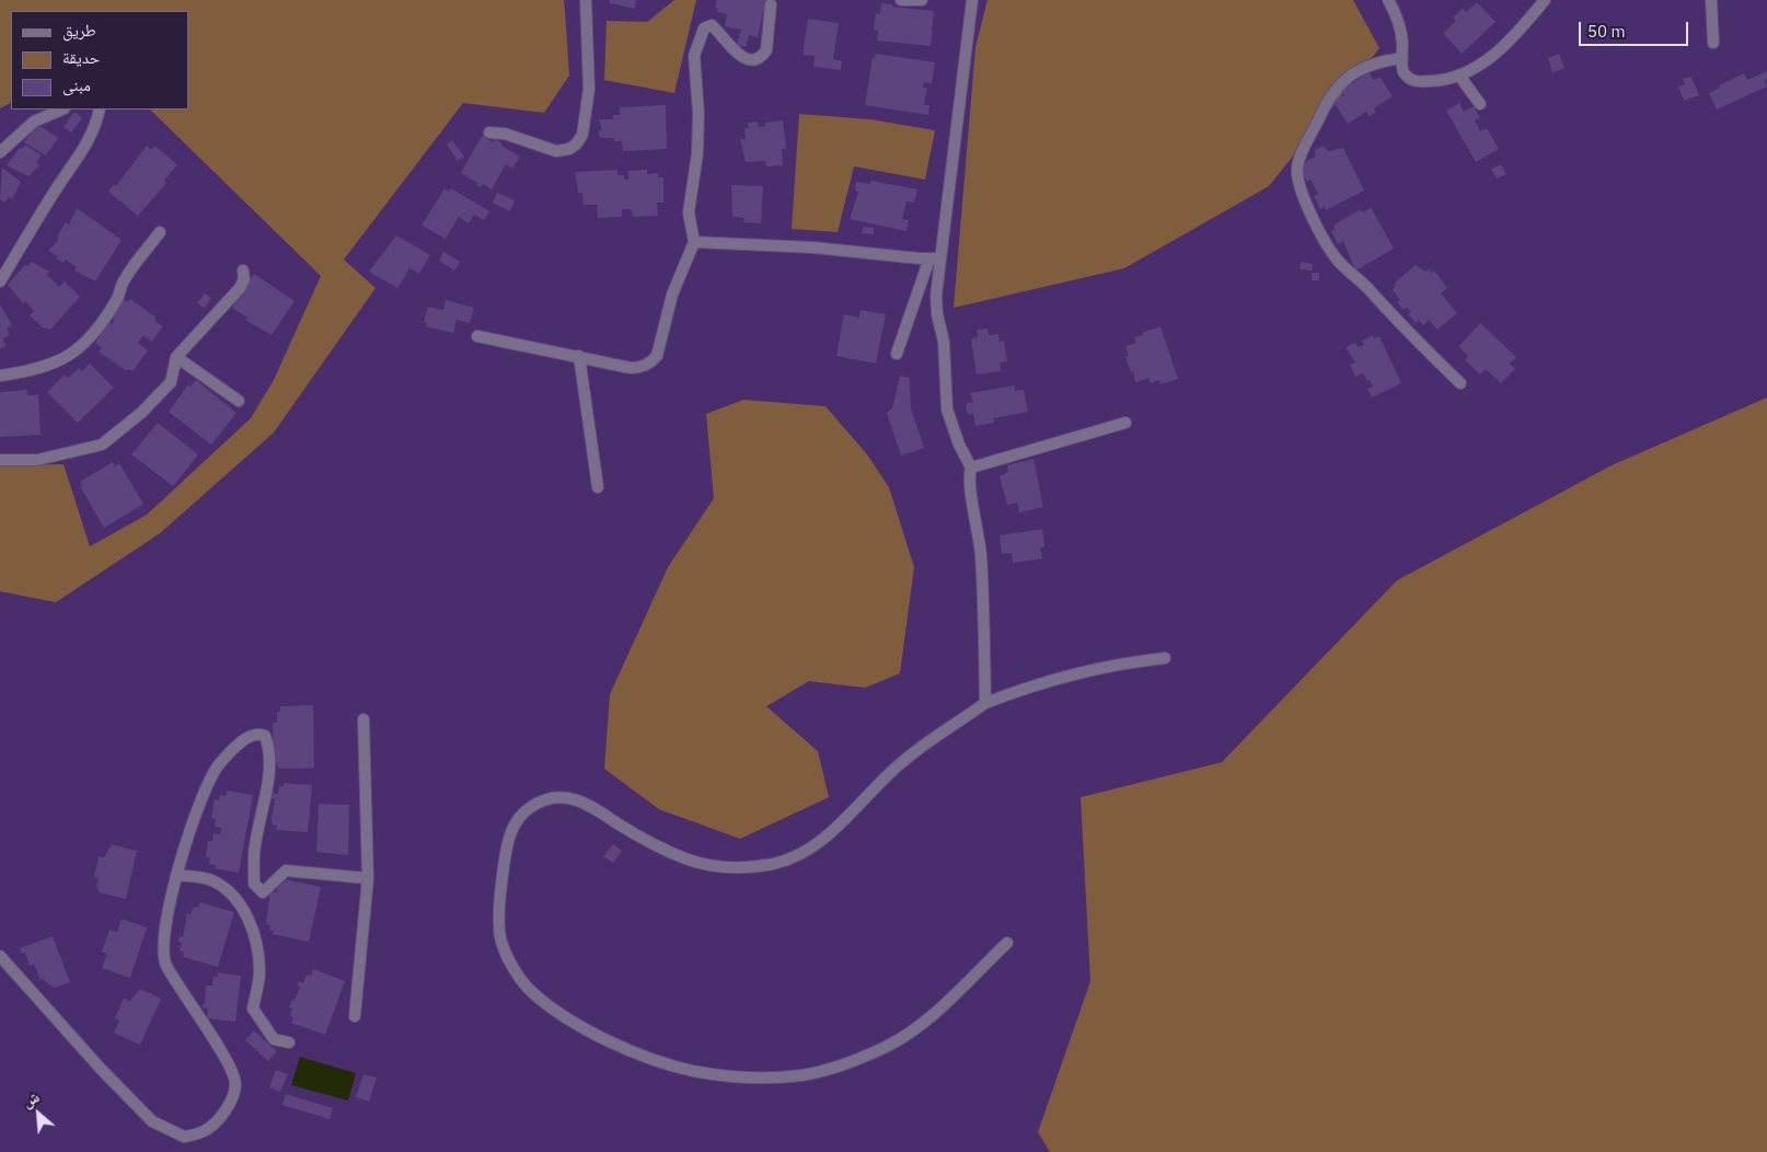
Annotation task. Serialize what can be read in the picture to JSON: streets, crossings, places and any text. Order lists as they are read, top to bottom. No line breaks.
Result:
{"legend":["طريق","حديقة","مبنى"],"scale_bar":"50 m","north":"top left"}
